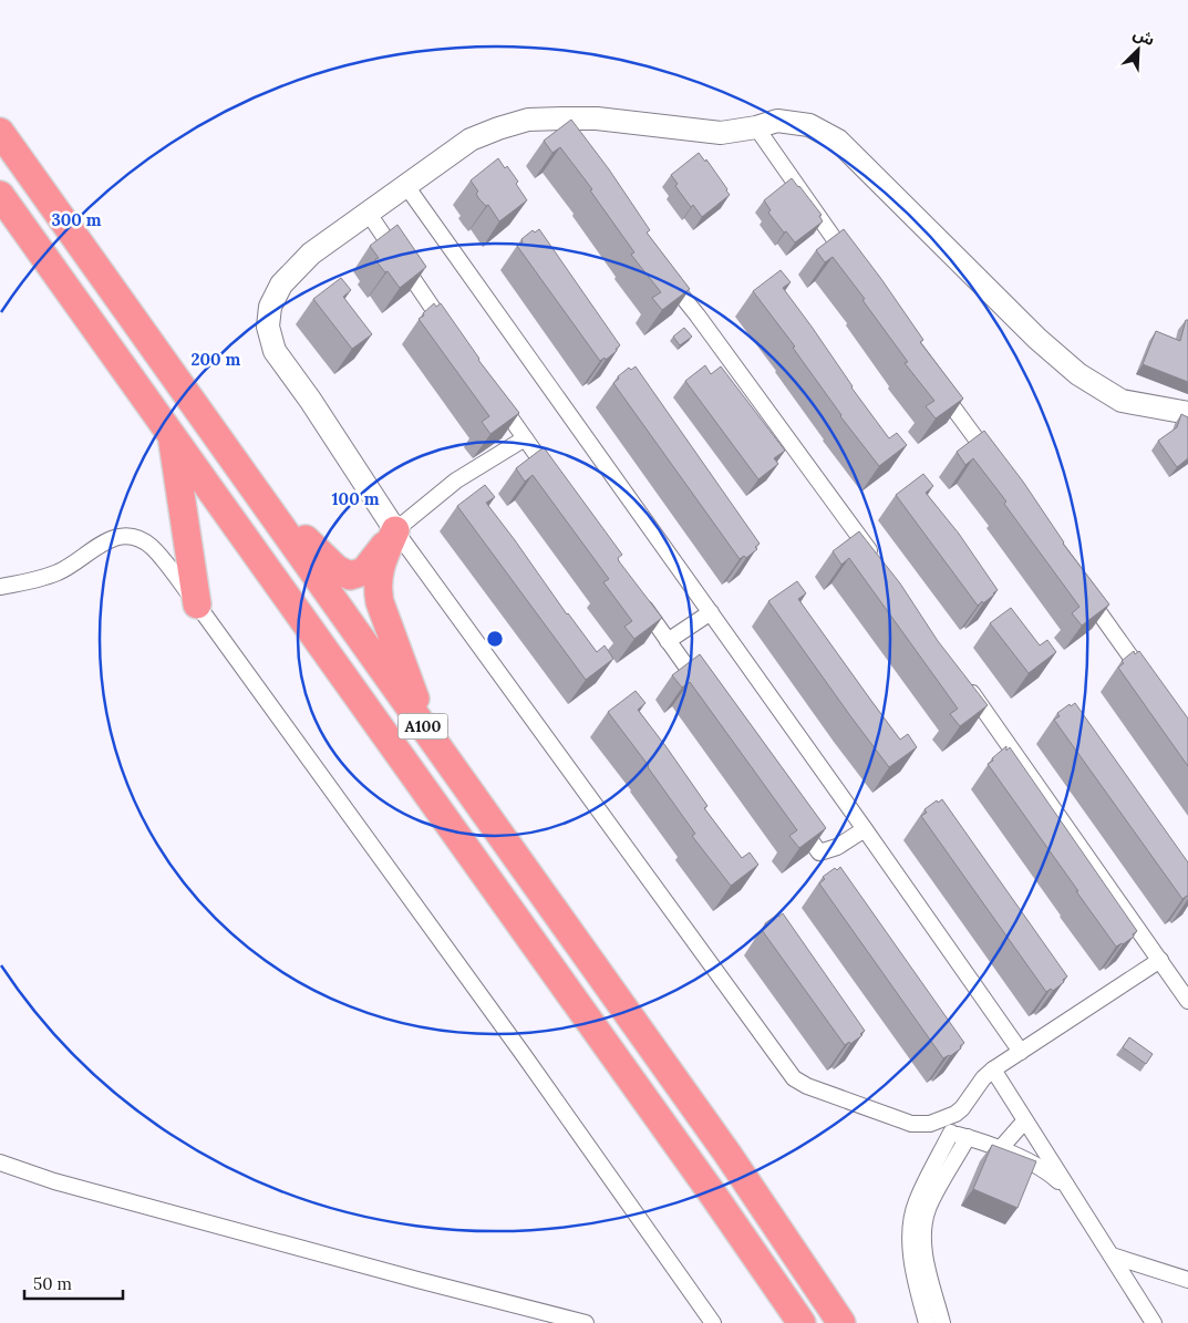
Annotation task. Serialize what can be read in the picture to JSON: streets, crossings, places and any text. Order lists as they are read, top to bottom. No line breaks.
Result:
{"streets":{"highway":["A100"]},"scale_bar":"50 m","north":"top right","rings":["300 m","200 m","100 m"]}
